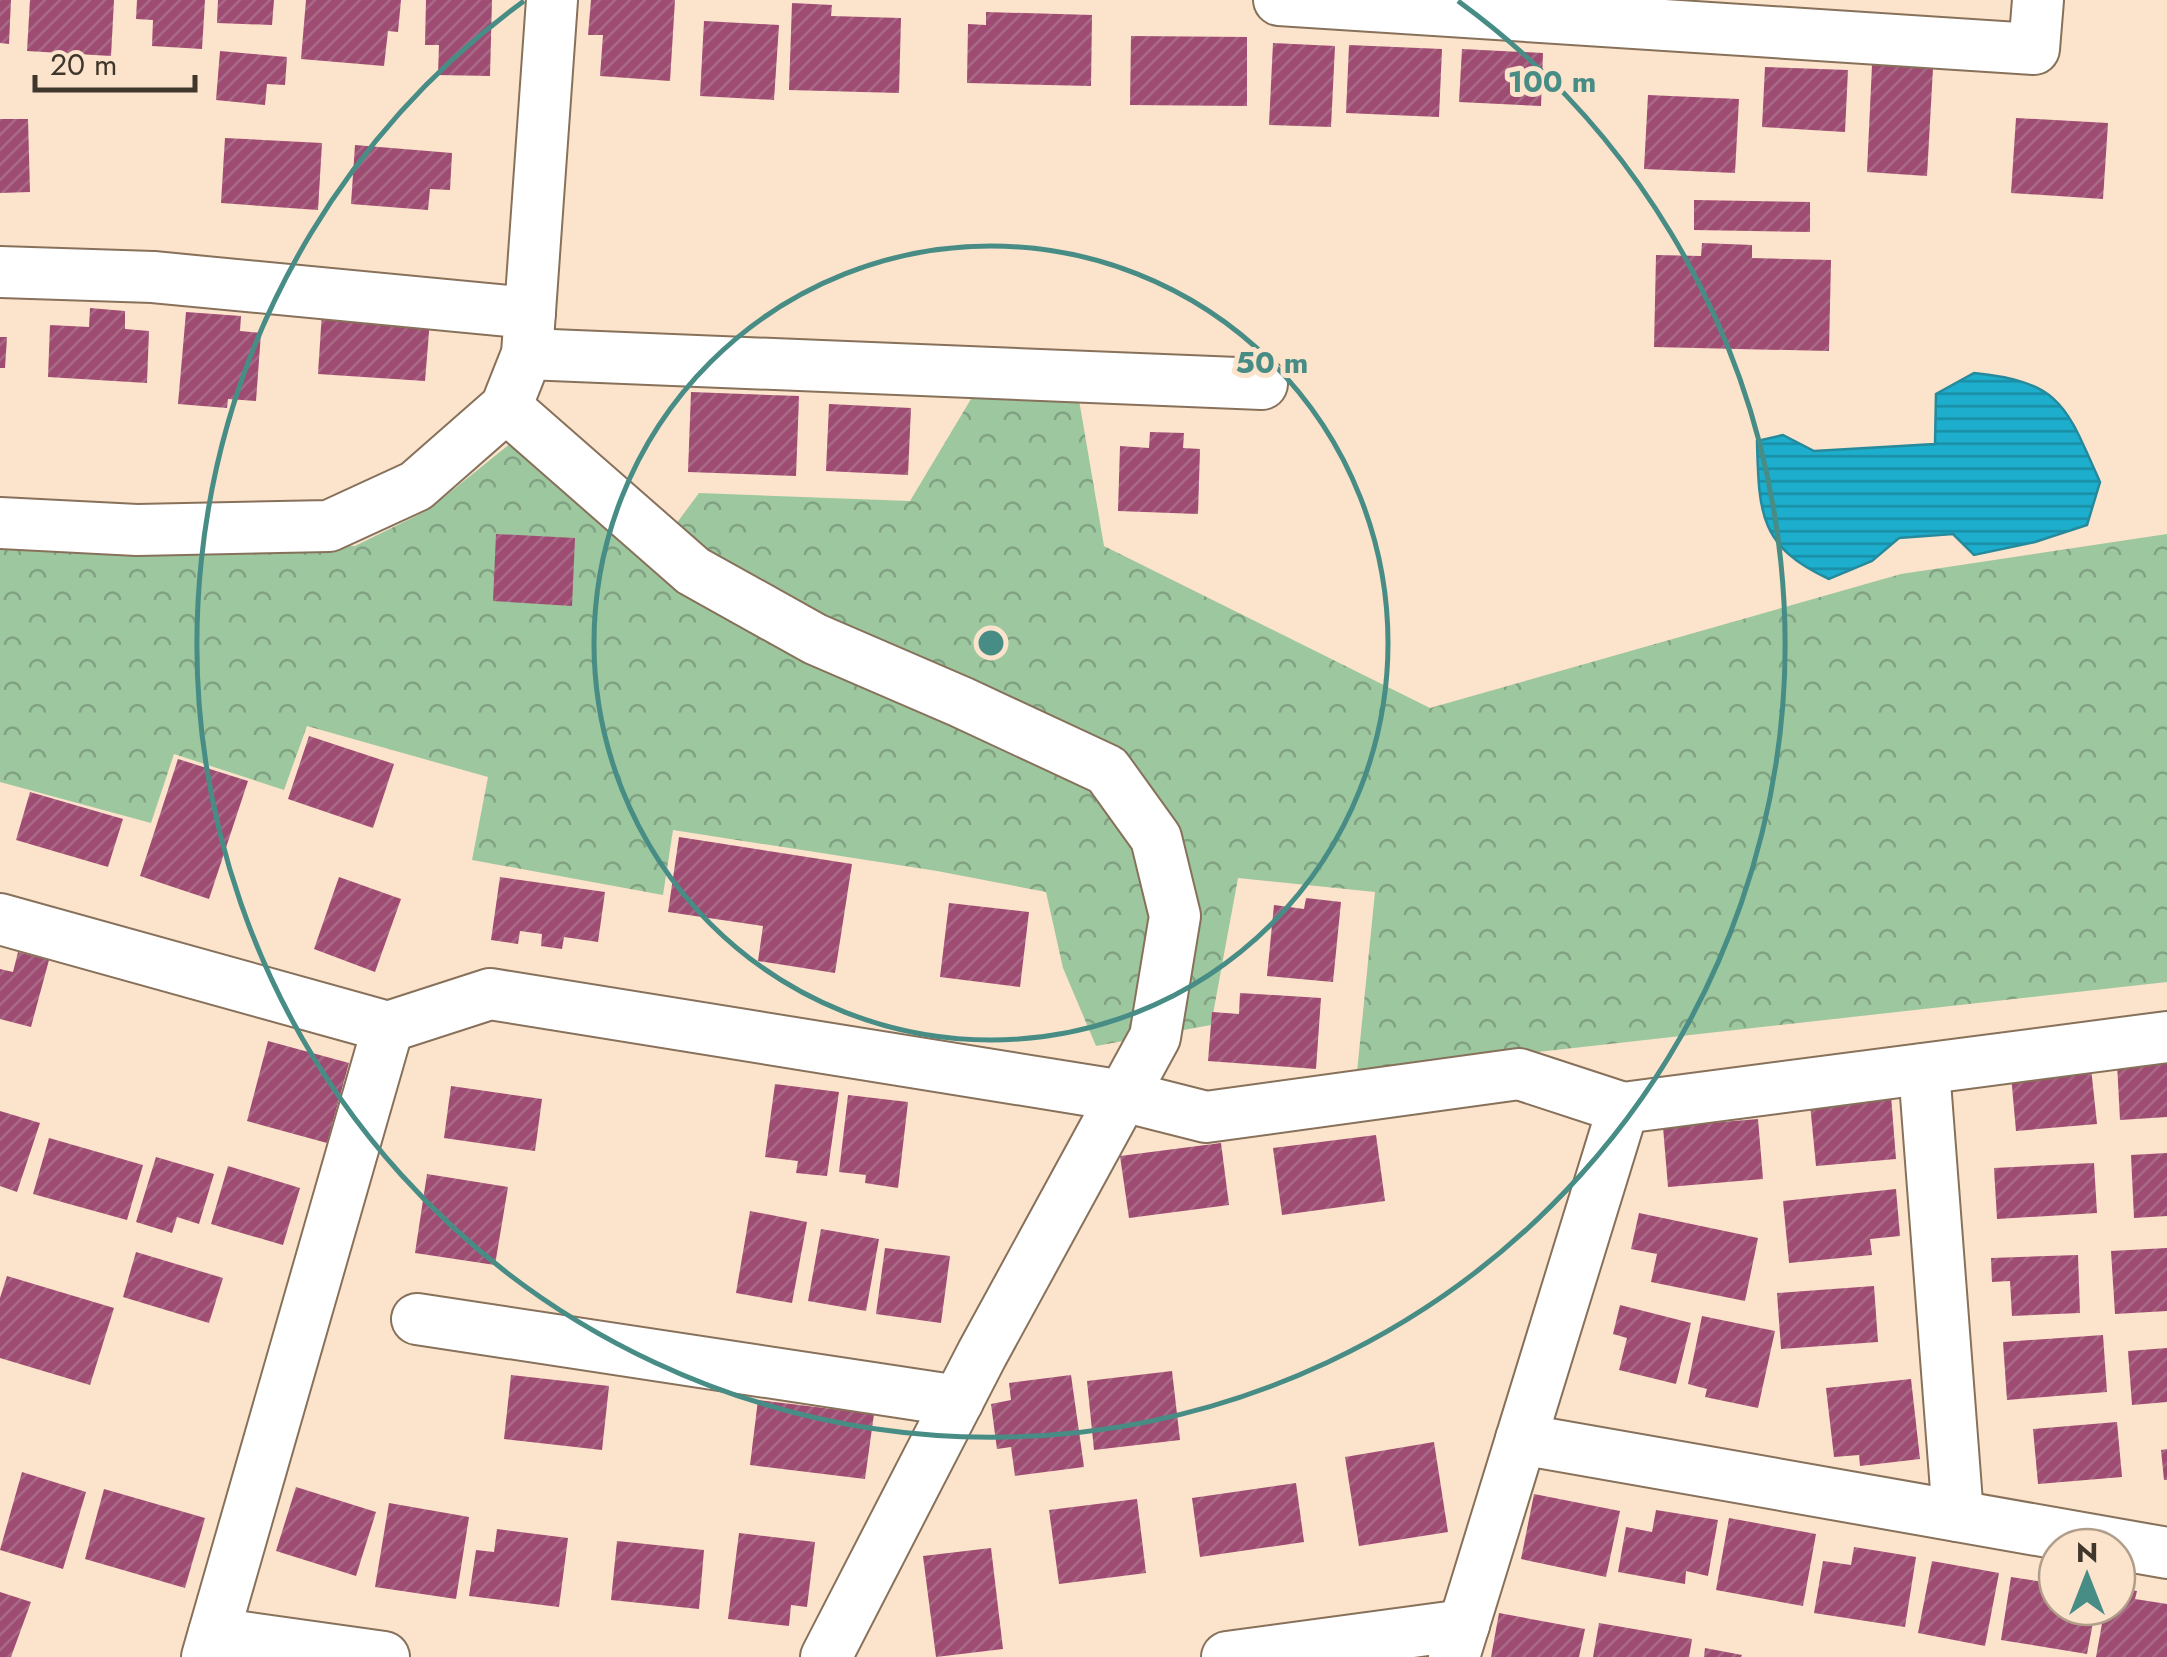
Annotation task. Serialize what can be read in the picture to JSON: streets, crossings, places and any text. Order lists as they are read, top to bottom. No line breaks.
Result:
{"scale_bar":"20 m","north":"top","rings":["100 m","50 m"]}
